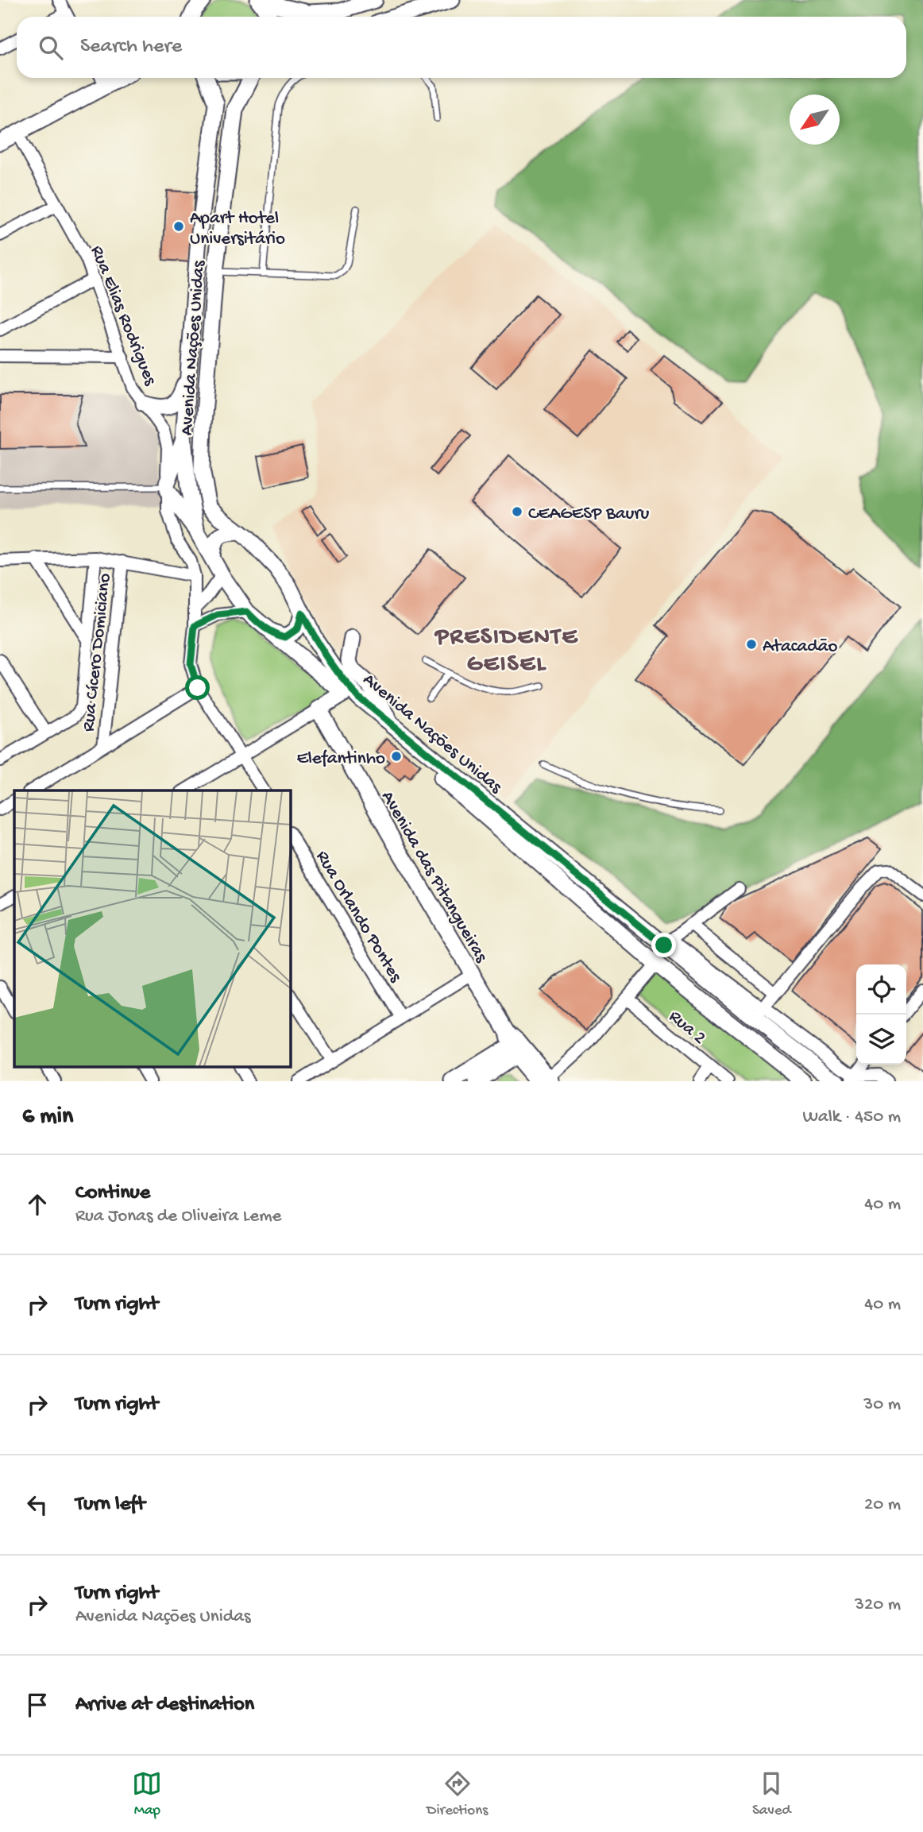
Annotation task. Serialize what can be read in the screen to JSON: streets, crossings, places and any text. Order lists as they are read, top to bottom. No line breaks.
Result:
{"streets":{"main road":["Avenida Nações Unidas","Avenida das Pitangueiras"],"street":["Rua Elias Rodrigues","Rua Cícero Domiciano","Rua Orlando Pontes","Rua 2"]},"districts":["PRESIDENTE GEISEL"],"places":["Apart Hotel Universitário","CEAGESP Bauru","Atacadão","Elefantinho"],"north":"bottom left","page":{"search":"Search here","heading":["6 min","Walk · 450 m"],"list":[["Continue","Rua Jonas de Oliveira Leme","40 m"],["Turn right","40 m"],["Turn right","30 m"],["Turn left","20 m"],["Turn right","Avenida Nações Unidas","320 m"],"Arrive at destination"],"nav":["Map","Directions","Saved"]}}
